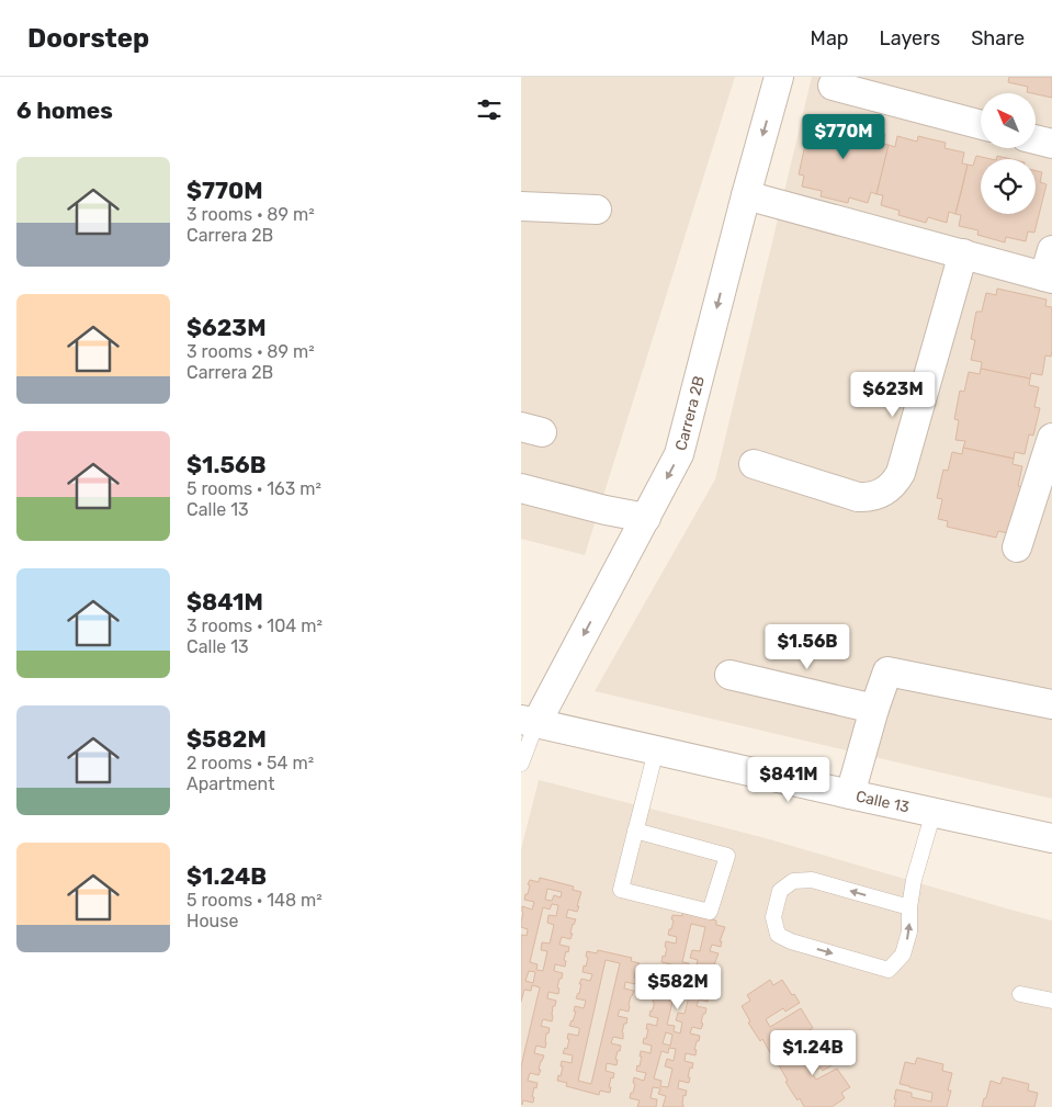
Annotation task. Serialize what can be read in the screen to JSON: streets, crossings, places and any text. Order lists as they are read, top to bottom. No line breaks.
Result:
{"streets":{"street":["Carrera 2B","Calle 13"]},"crossings":[["Carrera 2B","Calle 13"]],"one_way":["Carrera 2B"],"north":"top left","page":{"header":"Doorstep","nav":["Map","Layers","Share"],"heading":"6 homes","price":["$770M","$623M","$1.56B","$841M","$582M","$1.24B"],"list":[{"name":"$770M","note":"3 rooms · 89 m² · Carrera 2B"},{"name":"$623M","note":"3 rooms · 89 m² · Carrera 2B"},{"name":"$1.56B","note":"5 rooms · 163 m² · Calle 13"},{"name":"$841M","note":"3 rooms · 104 m² · Calle 13"},{"name":"$582M","note":"2 rooms · 54 m² · Apartment"},{"name":"$1.24B","note":"5 rooms · 148 m² · House"}]}}
